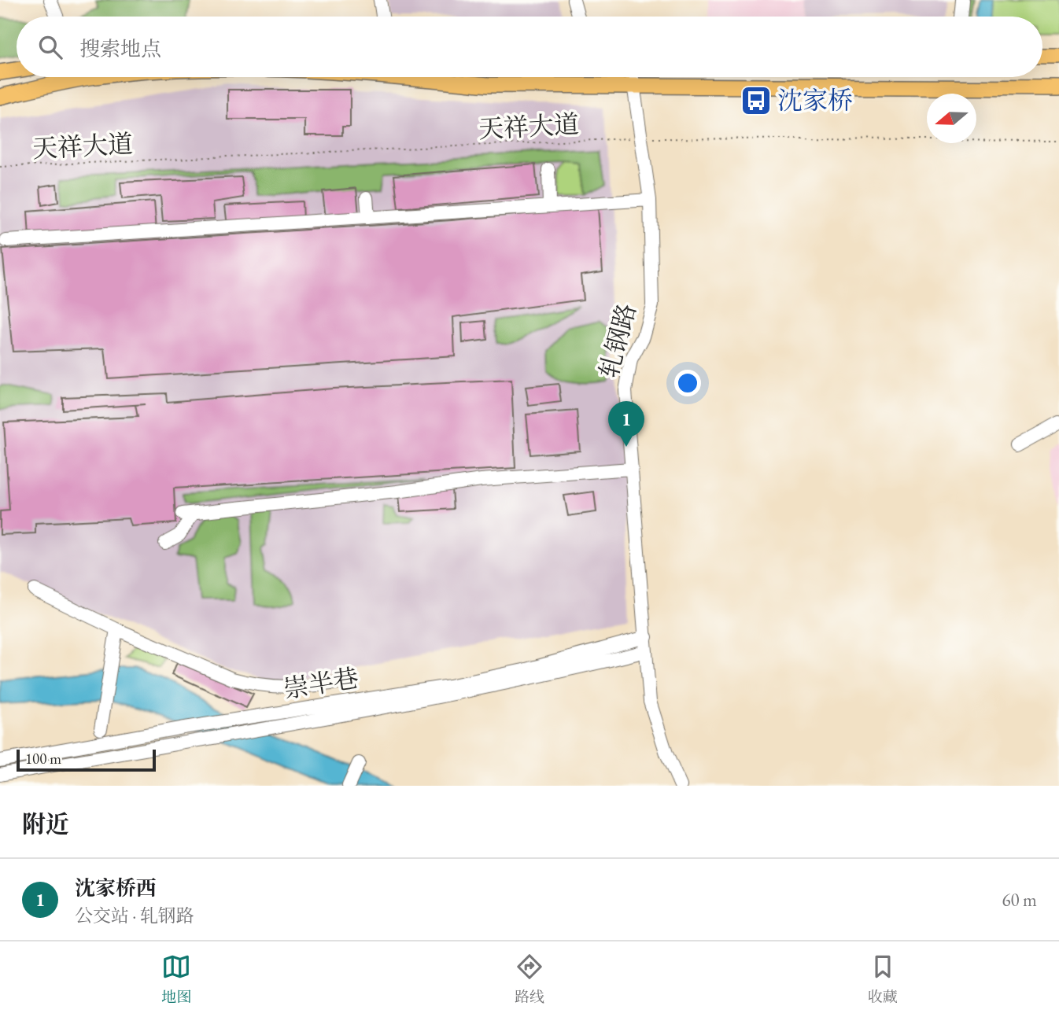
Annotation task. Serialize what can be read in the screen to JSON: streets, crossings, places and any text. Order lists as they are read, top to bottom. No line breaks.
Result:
{"streets":{"street":["轧钢路","崇半巷"],"path":["天祥大道"]},"crossings":[["天祥大道","轧钢路"],["轧钢路","崇半巷"]],"places":{"bus stop":["沈家桥"]},"scale_bar":"100 m","north":"left","page":{"search":"搜索地点","pins":"1","scale":"100 m","heading":"附近","list":[{"mark":"1","name":"沈家桥西","note":"公交站 · 轧钢路","value":"60 m"}],"nav":["地图","路线","收藏"]}}
